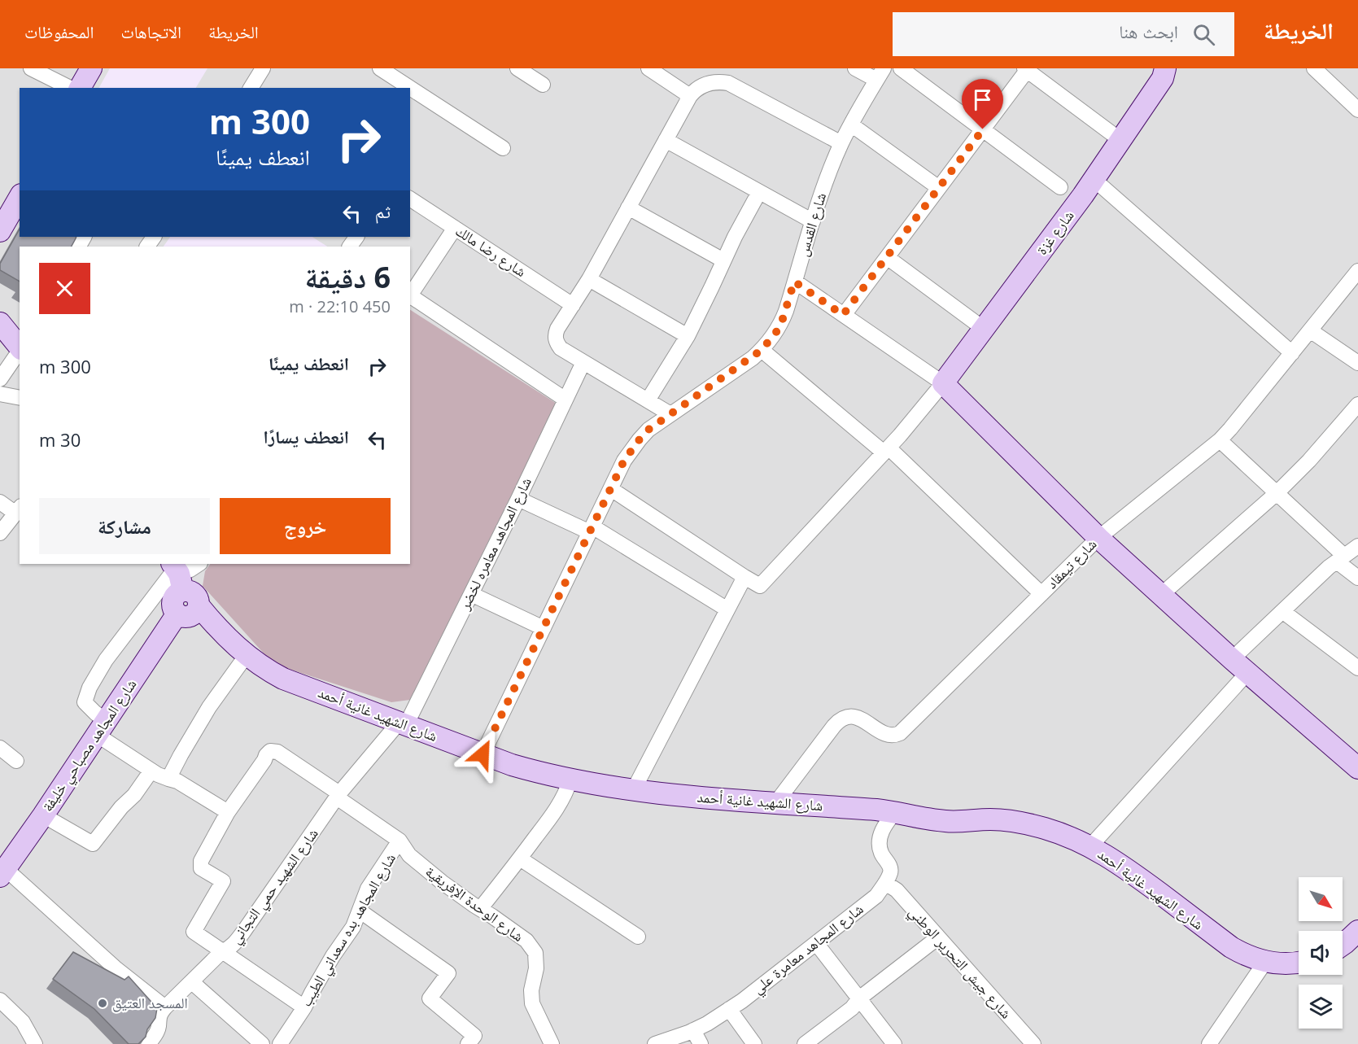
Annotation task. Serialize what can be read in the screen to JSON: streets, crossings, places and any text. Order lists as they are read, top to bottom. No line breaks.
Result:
{"streets":{"main road":["شارع غزة","شارع الشهيد غانية أحمد","شارع المجاهد مصباحي خليفة"],"street":["شارع القدس","شارع رضا مالك","شارع المجاهد معامره لخضر","شارع تيمقاد","شارع الشهيد حمي التجاني","شارع الوحدة الإفريقية","شارع المجاهد بده سعداني الطيب","شارع المجاهد معامرة علي","شارع جيش التحرير الوطني"]},"crossings":[["شارع القدس","شارع الشهيد غانية أحمد"],["شارع المجاهد معامره لخضر","شارع الشهيد غانية أحمد"],["شارع المجاهد معامره لخضر","شارع الشهيد حمي التجاني"],["شارع تيمقاد","شارع الشهيد غانية أحمد"],["شارع الشهيد غانية أحمد","شارع المجاهد مصباحي خليفة"],["شارع الشهيد غانية أحمد","شارع الشهيد حمي التجاني"],["شارع الشهيد حمي التجاني","شارع الوحدة الإفريقية"],["شارع الوحدة الإفريقية","شارع المجاهد بده سعداني الطيب"],["شارع المجاهد معامرة علي","شارع جيش التحرير الوطني"]],"places":["المسجد العتيق"],"north":"bottom right","page":{"header":"الخريطة","search":"ابحث هنا","nav":["الخريطة","الاتجاهات","المحفوظات"],"turn":["300 m","انعطف يمينًا"],"then":"ثم","heading":["6 دقيقة","450 m · 22:10"],"list":[{"name":"انعطف يمينًا","value":"300 m"},{"name":"انعطف يسارًا","value":"30 m"}],"buttons":["خروج","مشاركة"]}}
